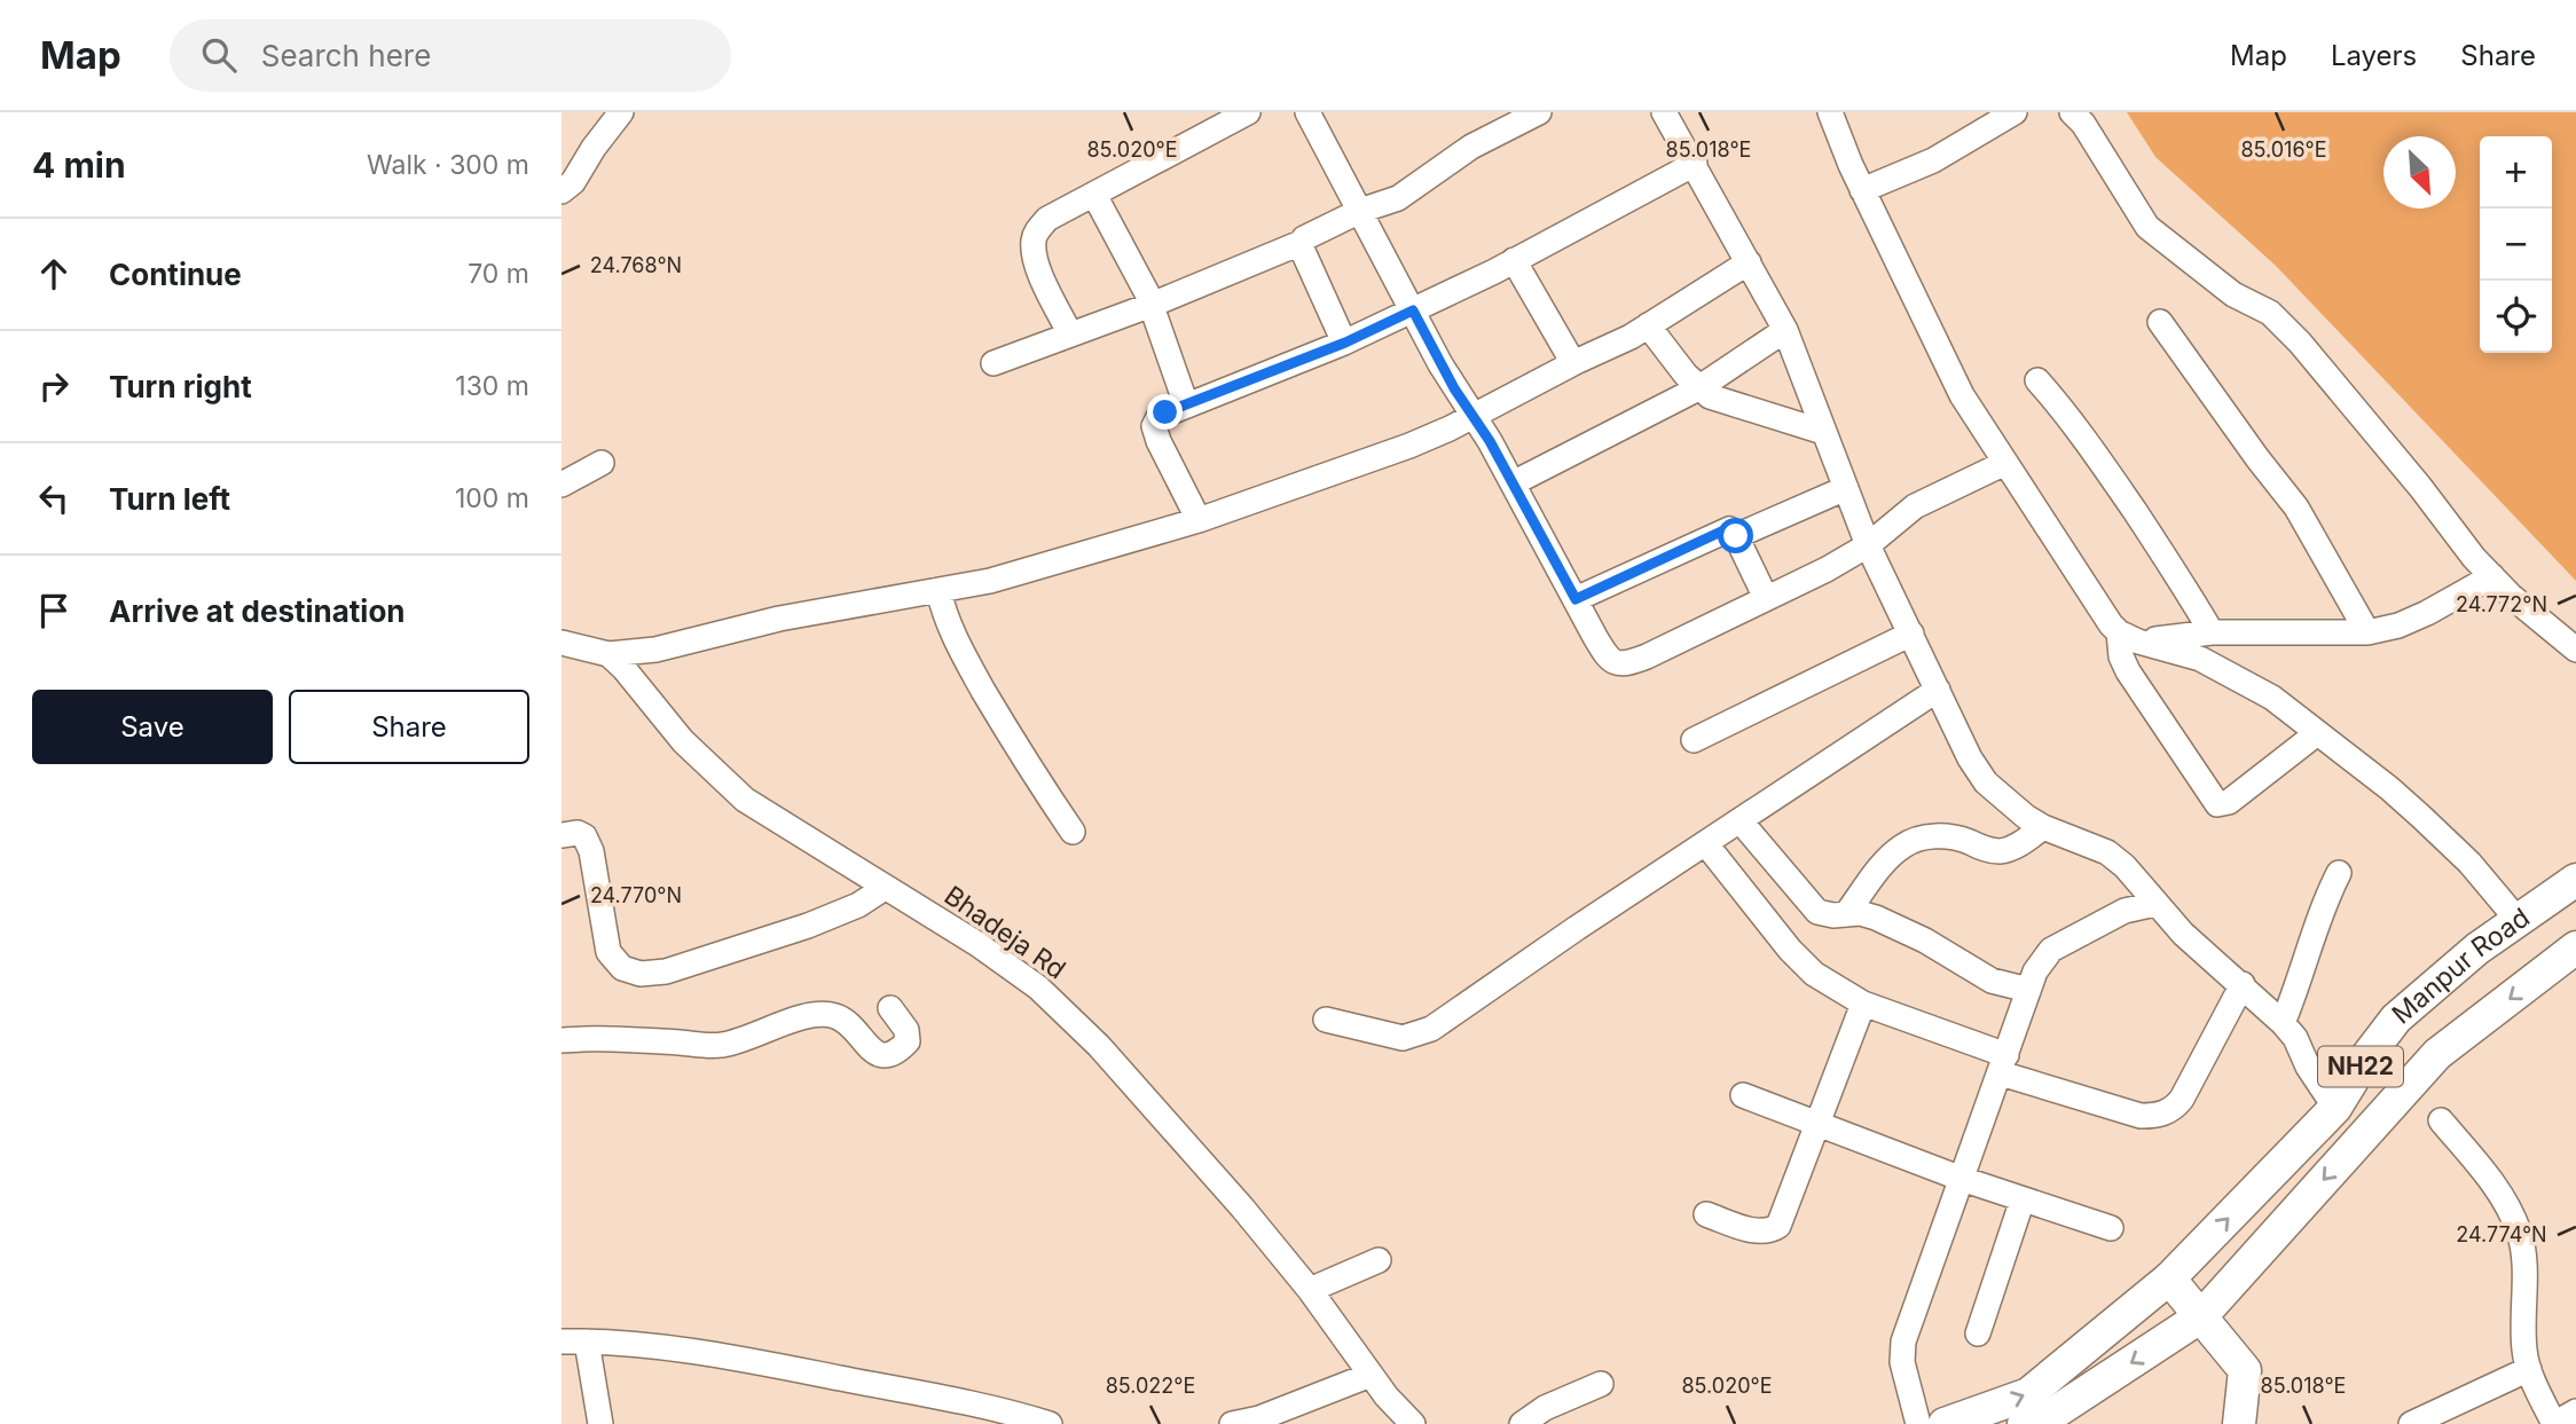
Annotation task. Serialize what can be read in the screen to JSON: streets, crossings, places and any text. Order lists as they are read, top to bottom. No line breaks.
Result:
{"streets":{"main road":["Manpur Road","NH22"],"street":["Bhadeja Rd"]},"north":"bottom right","page":{"header":"Map","search":"Search here","nav":["Map","Layers","Share"],"heading":["4 min","Walk · 300 m"],"map_buttons":["+","−"],"list":[["Continue","70 m"],["Turn right","130 m"],["Turn left","100 m"],"Arrive at destination"],"buttons":["Save","Share"]},"coordinates":["85.020°E","85.018°E","85.016°E","24.768°N","24.772°N","24.770°N","24.774°N","85.022°E"]}
